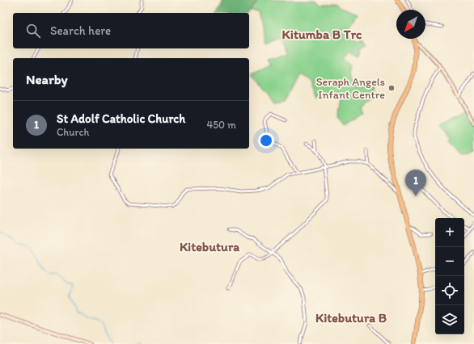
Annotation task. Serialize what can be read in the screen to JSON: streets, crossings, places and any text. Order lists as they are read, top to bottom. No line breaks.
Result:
{"districts":["Kitumba B Trc","Kitebutura","Kitebutura B"],"places":["Seraph Angels Infant Centre"],"north":"bottom left","page":{"search":"Search here","heading":"Nearby","list":[{"mark":"1","name":"St Adolf Catholic Church","note":"Church","value":"450 m"}],"pins":"1","map_buttons":["+","−"]}}
